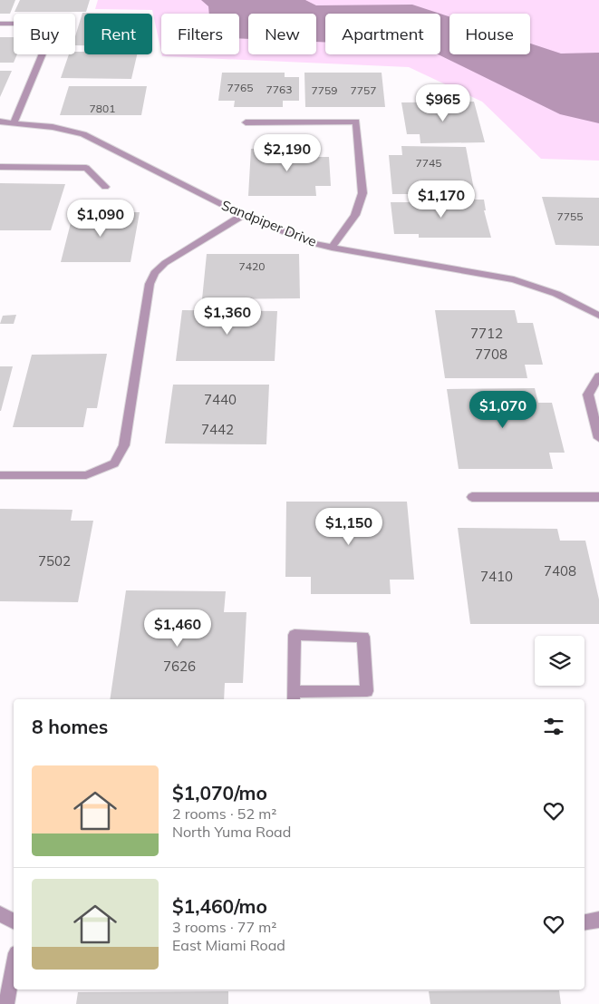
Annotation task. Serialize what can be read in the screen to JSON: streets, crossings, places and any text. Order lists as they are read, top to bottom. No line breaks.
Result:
{"streets":{"street":["Sandpiper Drive"]},"house_numbers":["7765","7763","7759","7757","7801","7745","7755","7420","7712","7708","7440","7442","7502","7408","7410","7626"],"page":{"chip":["Buy","Rent","Filters","New","Apartment","House"],"price":["$965","$2,190","$1,170","$1,090","$1,360","$1,070","$1,150","$1,460"],"heading":"8 homes","list":[{"name":"$1,070/mo","note":"2 rooms · 52 m² · North Yuma Road"},{"name":"$1,460/mo","note":"3 rooms · 77 m² · East Miami Road"}]}}
